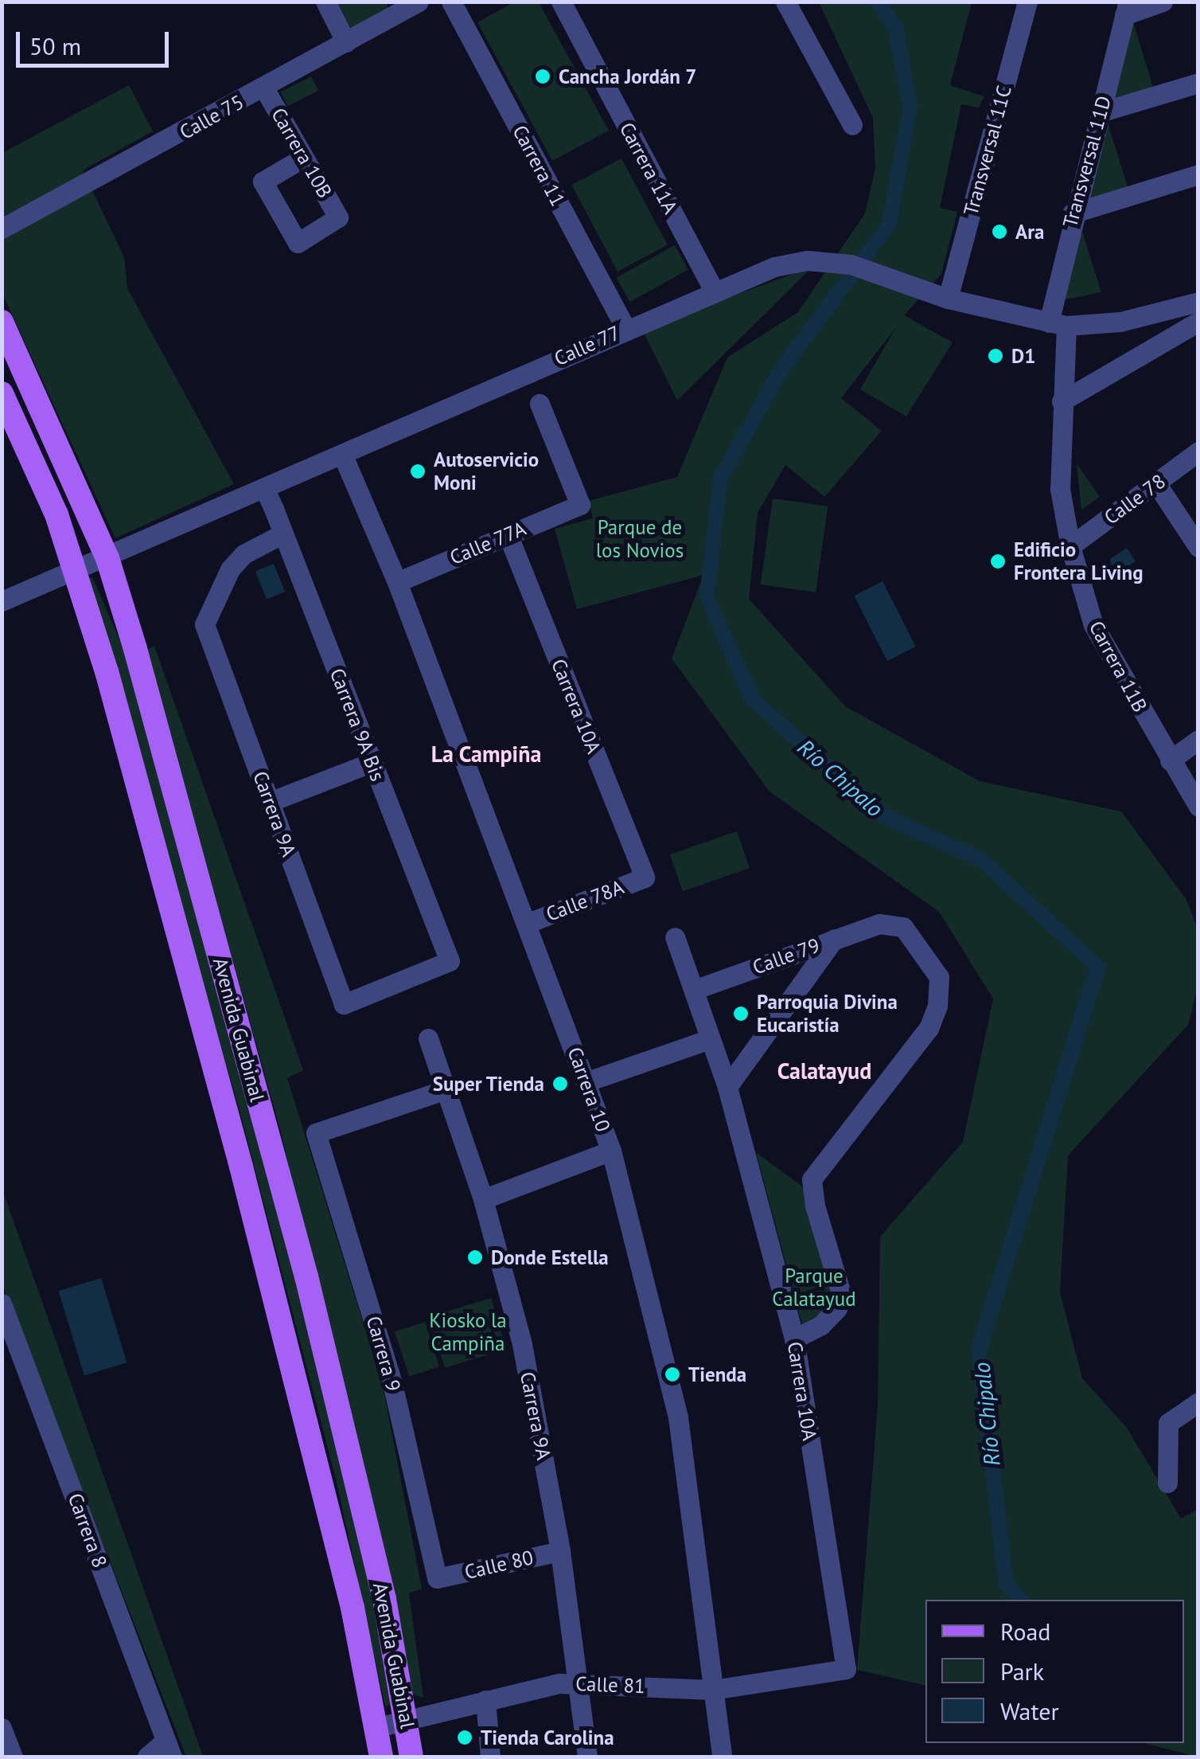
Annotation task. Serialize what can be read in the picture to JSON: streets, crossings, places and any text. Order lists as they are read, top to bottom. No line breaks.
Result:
{"streets":{"main road":["Avenida Guabinal"],"street":["Calle 75","Transversal 11C","Carrera 10B","Transversal 11D","Carrera 11","Carrera 11A","Calle 77","Calle 78","Calle 77A","Carrera 11B","Carrera 10A","Carrera 9A Bis","Carrera 9A","Calle 78A","Calle 79","Carrera 10","Carrera 9","Carrera 8","Calle 80","Calle 81"]},"crossings":[["Calle 75","Carrera 10B"],["Transversal 11C","Calle 77"],["Transversal 11D","Calle 77"],["Transversal 11D","Carrera 11B"],["Carrera 11","Calle 77"],["Carrera 11A","Calle 77"],["Calle 77","Carrera 11B"],["Calle 77","Carrera 9A Bis"],["Calle 77","Avenida Guabinal"],["Calle 77","Carrera 10"],["Calle 78","Carrera 11B"],["Calle 77A","Carrera 10A"],["Calle 77A","Carrera 10"],["Carrera 10A","Calle 78A"],["Carrera 10A","Calle 79"],["Carrera 10A","Calle 81"],["Carrera 9A Bis","Carrera 9A"],["Carrera 9A","Carrera 9"],["Carrera 9A","Calle 80"],["Carrera 9A","Calle 81"],["Calle 78A","Carrera 10"],["Avenida Guabinal","Calle 81"],["Carrera 10","Calle 81"],["Carrera 9","Calle 80"]],"districts":["La Campiña","Calatayud"],"water":["Río Chipalo"],"parks":["Parque de los Novios","Parque Calatayud","Kiosko la Campiña"],"places":["Cancha Jordán 7","Ara","D1","Autoservicio Moni","Edificio Frontera Living","Parroquia Divina Eucaristía","Super Tienda","Donde Estella","Tienda","Tienda Carolina"],"legend":["Road","Park","Water"],"scale_bar":"50 m"}
